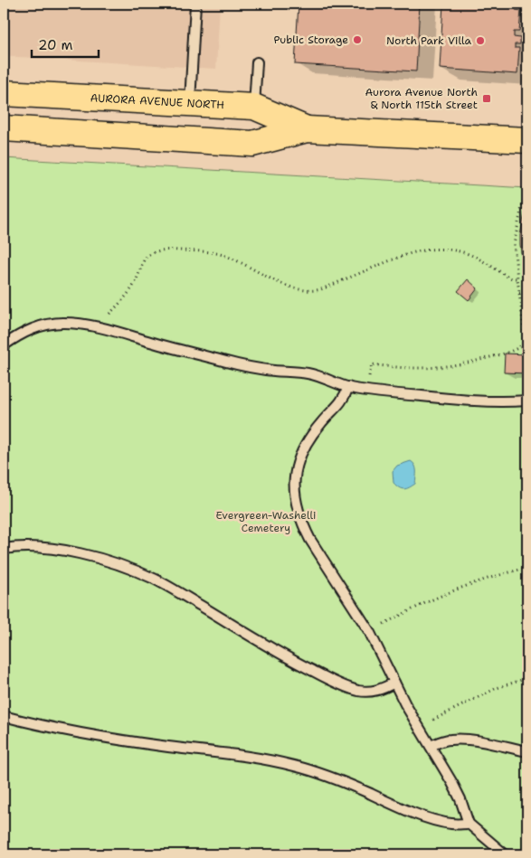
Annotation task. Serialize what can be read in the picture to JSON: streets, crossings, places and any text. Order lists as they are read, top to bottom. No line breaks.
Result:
{"streets":{"highway":["AURORA AVENUE NORTH"]},"parks":["Evergreen-Washelli Cemetery"],"places":{"other":["Public Storage","North Park Villa"],"transit":["Aurora Avenue North & North 115th Street"]},"scale_bar":"20 m"}
